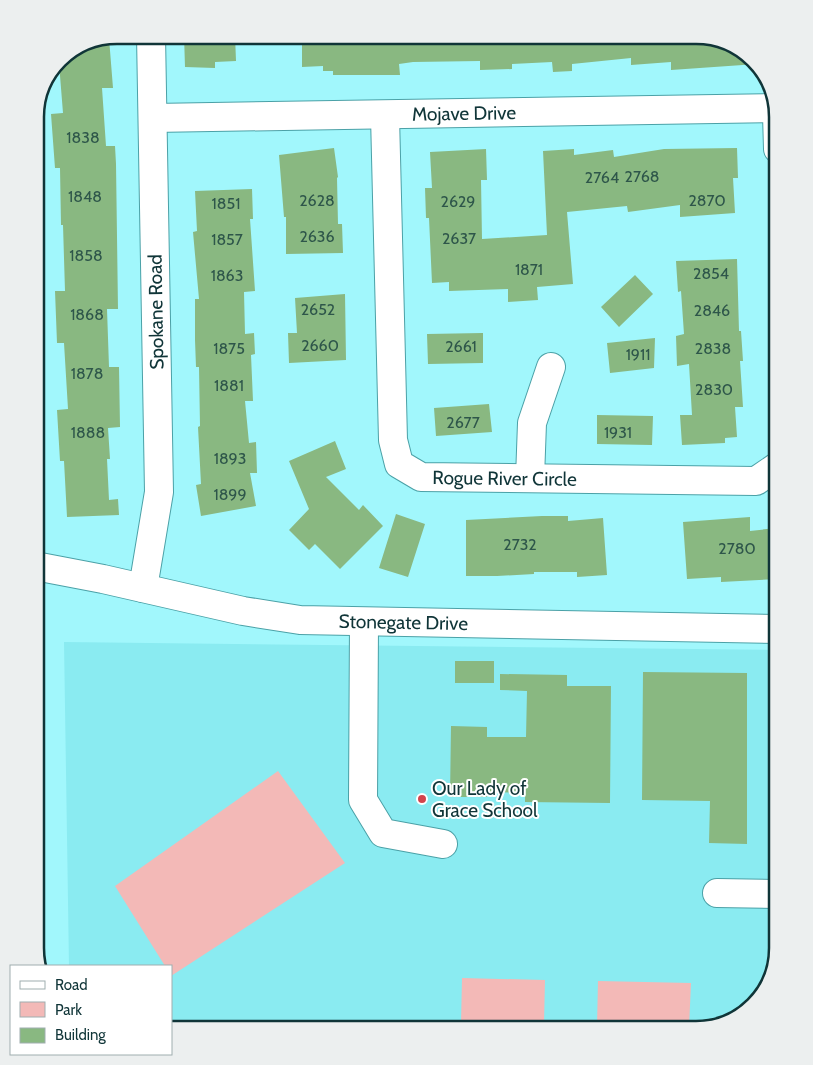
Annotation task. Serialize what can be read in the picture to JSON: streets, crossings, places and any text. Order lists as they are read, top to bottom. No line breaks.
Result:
{"streets":{"street":["Mojave Drive","Spokane Road","Rogue River Circle","Stonegate Drive"]},"crossings":[["Mojave Drive","Spokane Road"],["Mojave Drive","Rogue River Circle"],["Spokane Road","Stonegate Drive"]],"places":["Our Lady of Grace School"],"house_numbers":["1838","2768","2764","1848","2628","2870","2629","1851","2636","2637","1857","1858","1871","2854","1863","2652","2846","1868","2660","2661","1875","2838","1911","1878","1881","2830","2677","1888","1931","1893","1899","2732","2780"],"legend":["Road","Park","Building"]}
